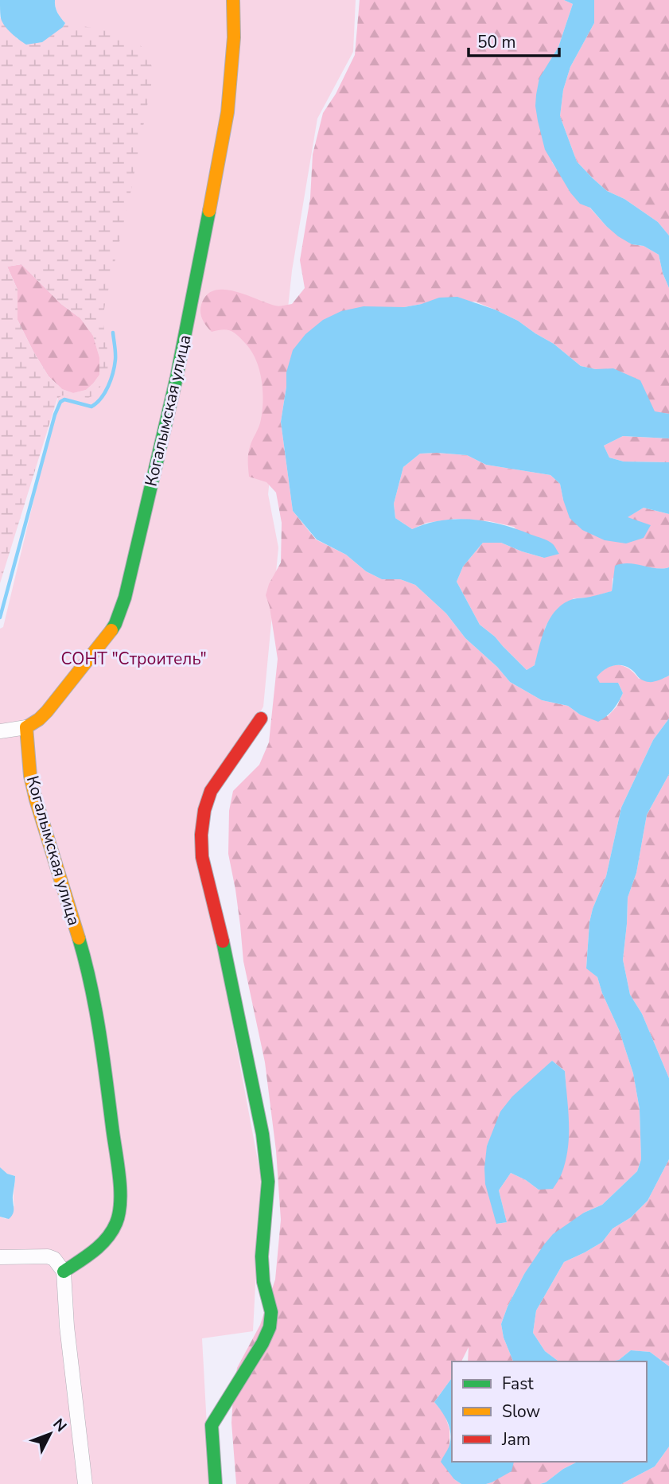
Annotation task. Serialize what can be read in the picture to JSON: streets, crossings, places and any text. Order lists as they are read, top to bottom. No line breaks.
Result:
{"streets":{"street":["Когалымская улица"]},"parks":["СОНТ \"Строитель\""],"legend":["Fast","Slow","Jam"],"scale_bar":"50 m","north":"top right"}
